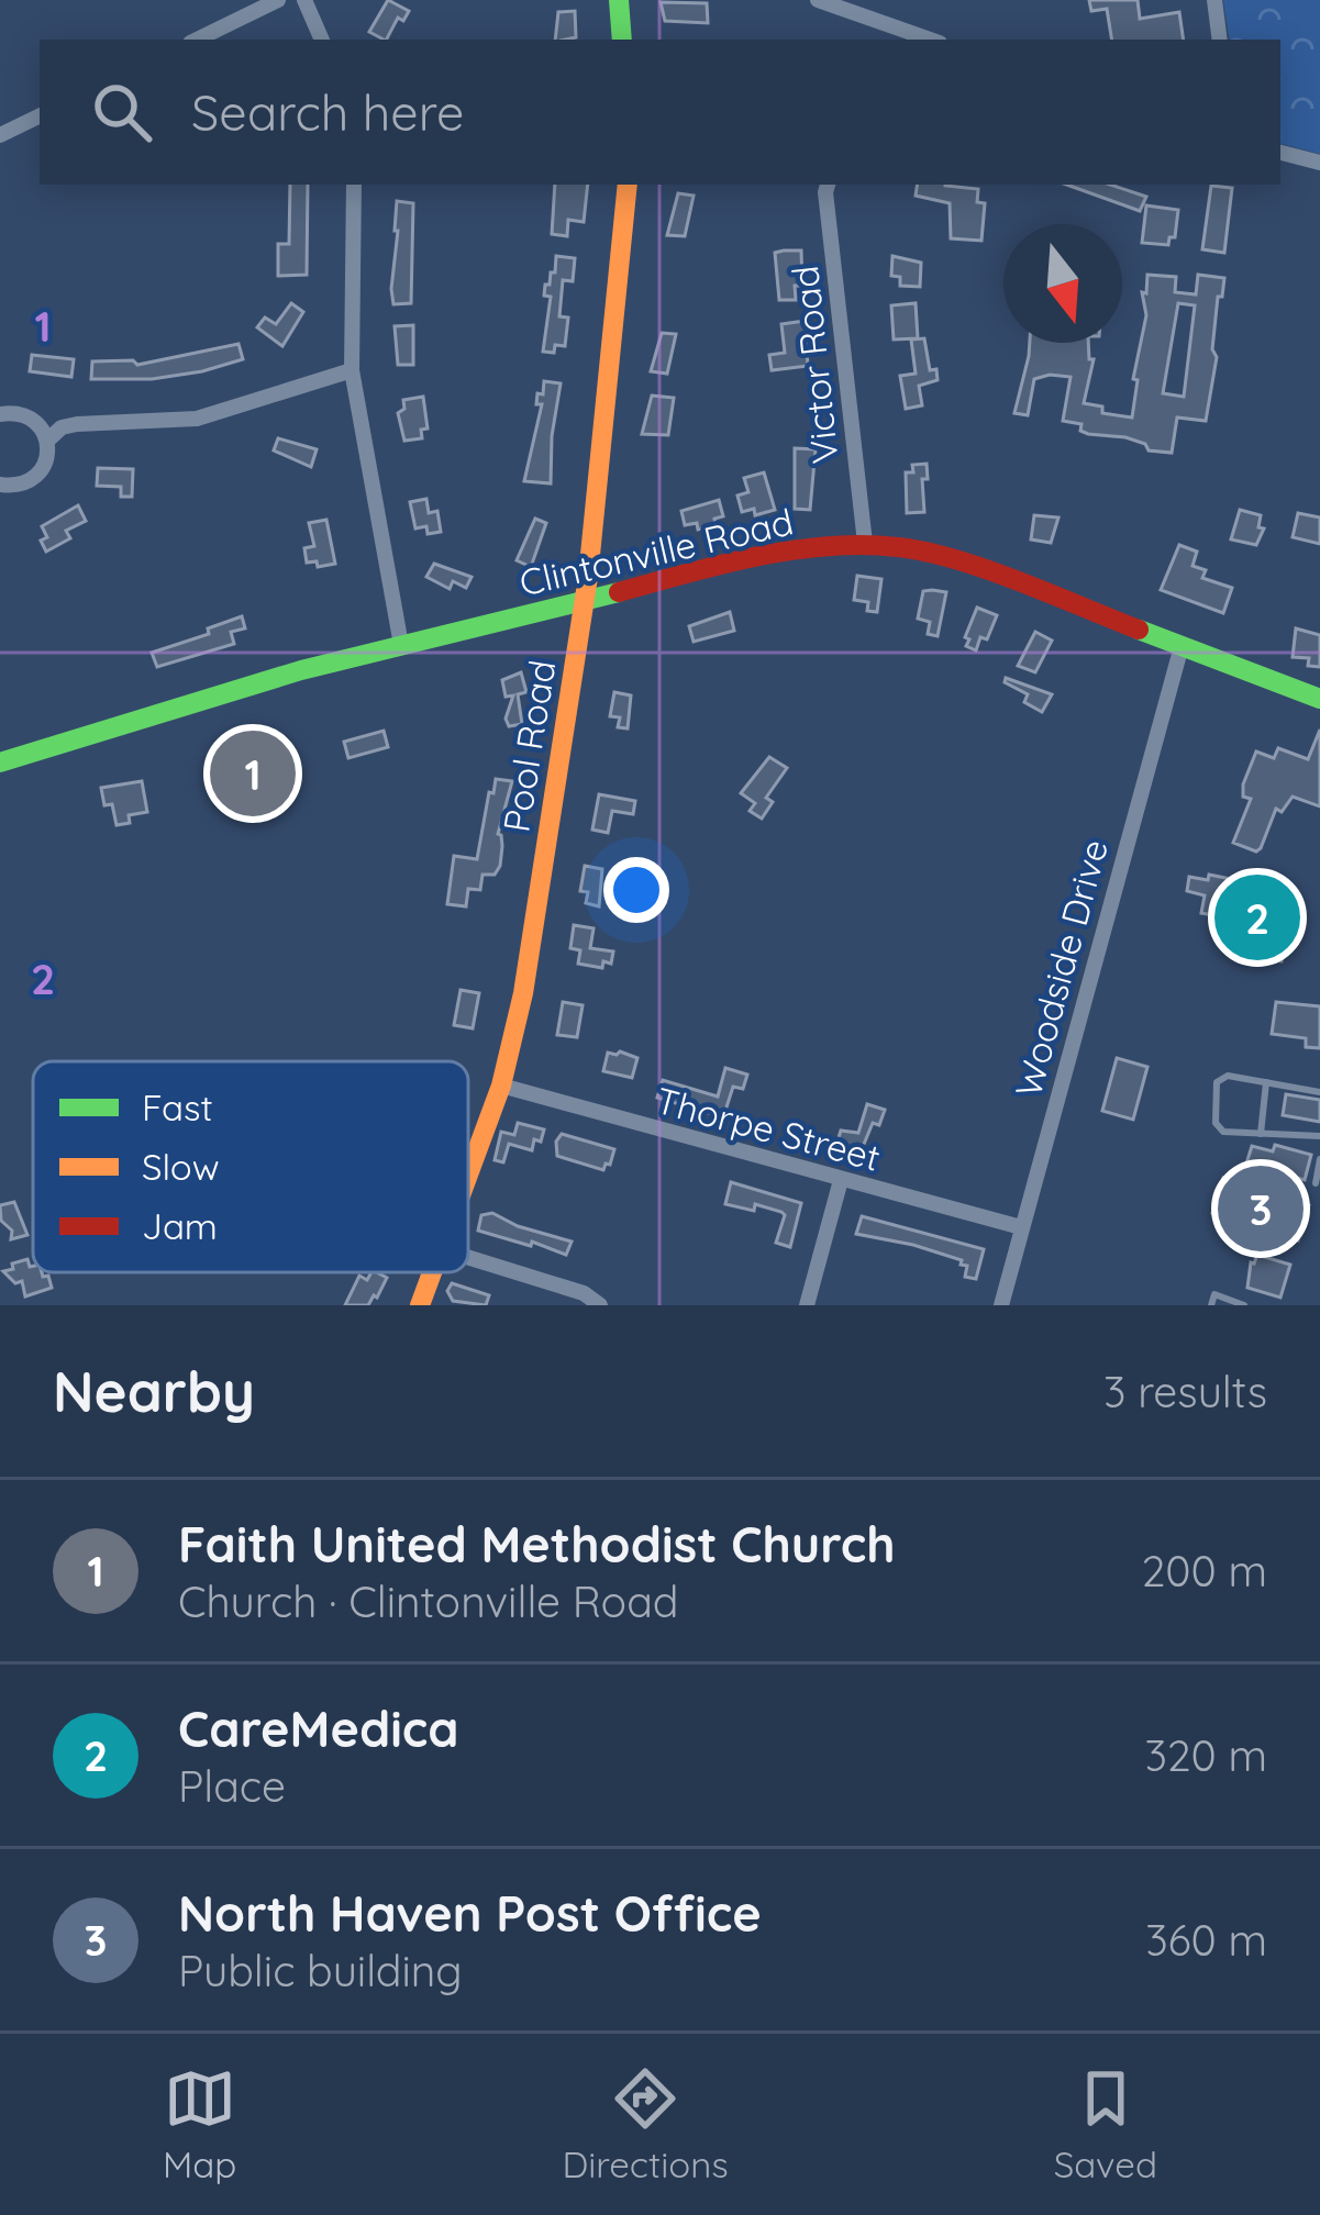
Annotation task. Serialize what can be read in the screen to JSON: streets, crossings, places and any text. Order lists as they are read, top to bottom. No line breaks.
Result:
{"streets":{"main road":["Clintonville Road","Pool Road"],"street":["Victor Road","Woodside Drive","Thorpe Street"]},"crossings":[["Victor Road","Clintonville Road"],["Clintonville Road","Pool Road"],["Clintonville Road","Woodside Drive"],["Pool Road","Thorpe Street"],["Woodside Drive","Thorpe Street"]],"legend":["Fast","Slow","Jam"],"north":"bottom","page":{"search":"Search here","pins":["1","2","3"],"heading":["Nearby","3 results"],"list":[{"mark":"1","name":"Faith United Methodist Church","note":"Church · Clintonville Road","value":"200 m"},{"mark":"2","name":"CareMedica","note":"Place","value":"320 m"},{"mark":"3","name":"North Haven Post Office","note":"Public building","value":"360 m"}],"nav":["Map","Directions","Saved"]},"grid":{"rows":["1","2"]}}
